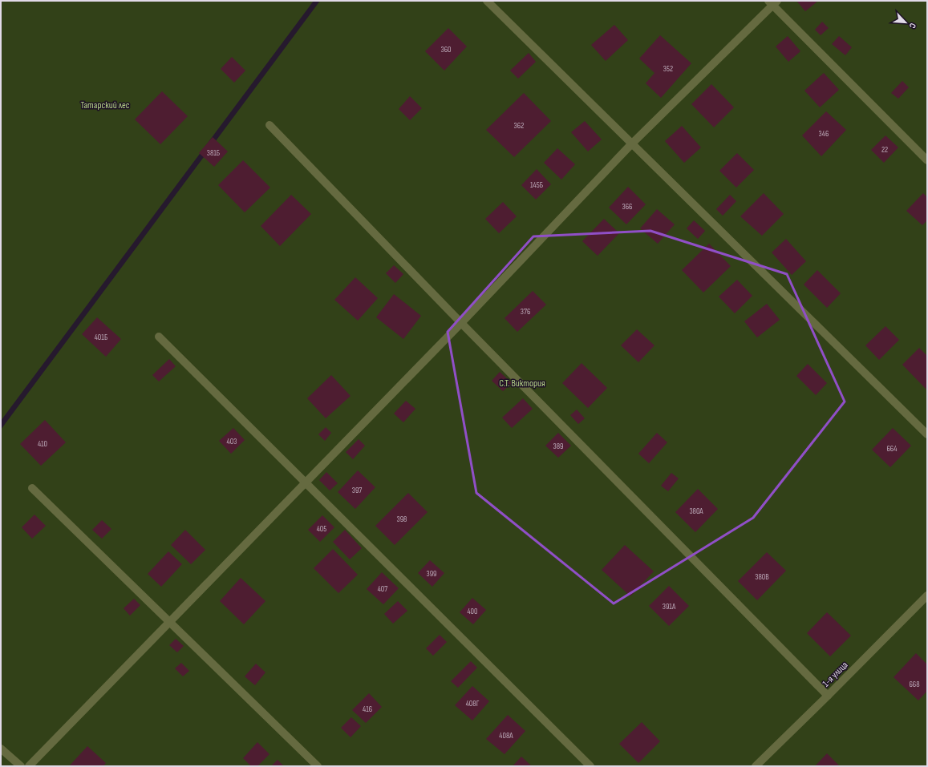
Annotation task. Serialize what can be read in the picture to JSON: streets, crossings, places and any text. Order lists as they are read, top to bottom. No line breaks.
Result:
{"streets":{"street":["1-я улица"]},"parks":["Татарский лес","С.Т. Виктория"],"house_numbers":["360","352","362","346","22","381Б","145Б","366","376","401Б","403","410","389","664","397","380А","398","405","399","380В","407","391А","400","668","408Г","416","408А"],"north":"bottom right"}
